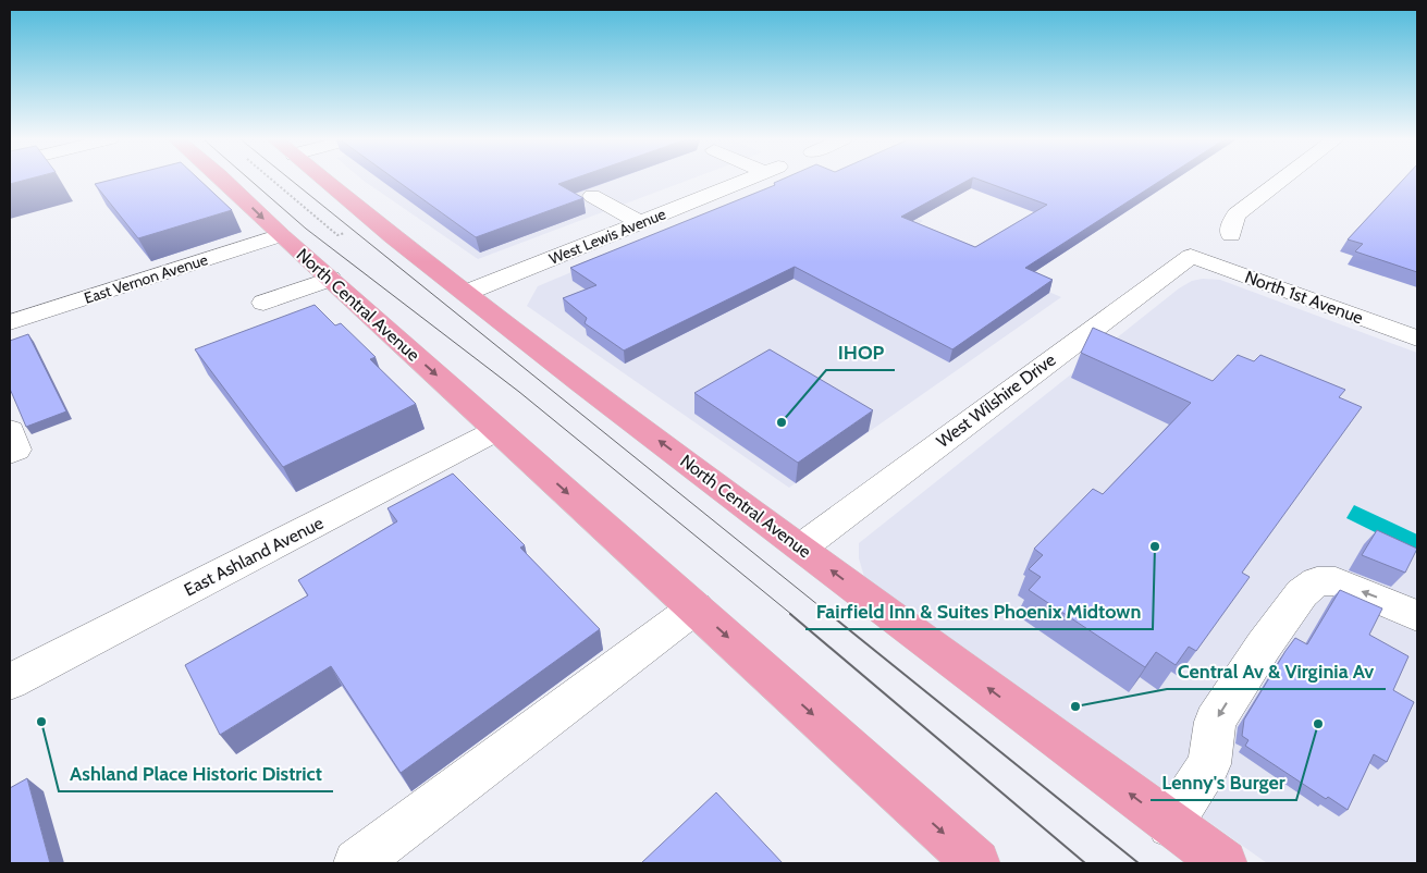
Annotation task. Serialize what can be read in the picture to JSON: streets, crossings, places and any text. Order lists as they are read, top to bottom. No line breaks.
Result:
{"streets":{"main road":["North Central Avenue"],"street":["West Lewis Avenue","East Vernon Avenue","North 1st Avenue","West Wilshire Drive","East Ashland Avenue"]},"crossings":[["West Lewis Avenue","North Central Avenue"],["East Vernon Avenue","North Central Avenue"],["North 1st Avenue","West Wilshire Drive"],["North Central Avenue","West Wilshire Drive"],["North Central Avenue","East Ashland Avenue"]],"places":["IHOP","Fairfield Inn & Suites Phoenix Midtown","Central Av & Virginia Av","Ashland Place Historic District","Lenny's Burger"]}
